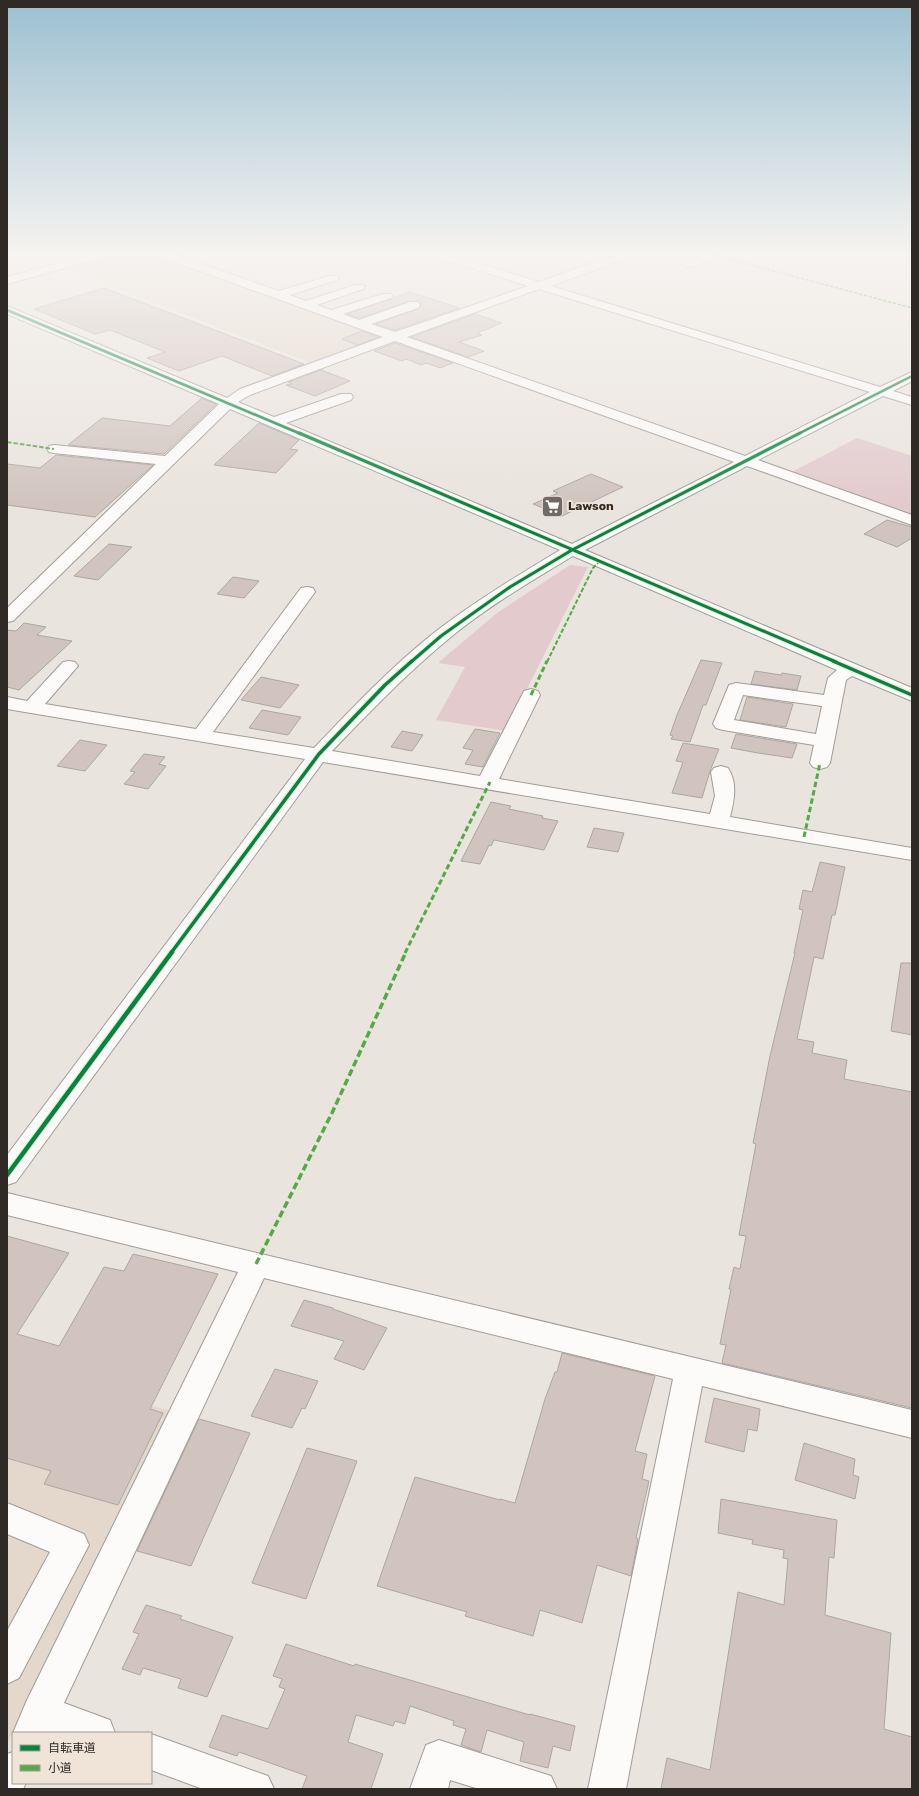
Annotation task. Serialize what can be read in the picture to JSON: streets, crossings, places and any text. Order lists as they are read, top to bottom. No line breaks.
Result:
{"places":{"supermarket":["Lawson"]},"legend":["自転車道","小道"]}
